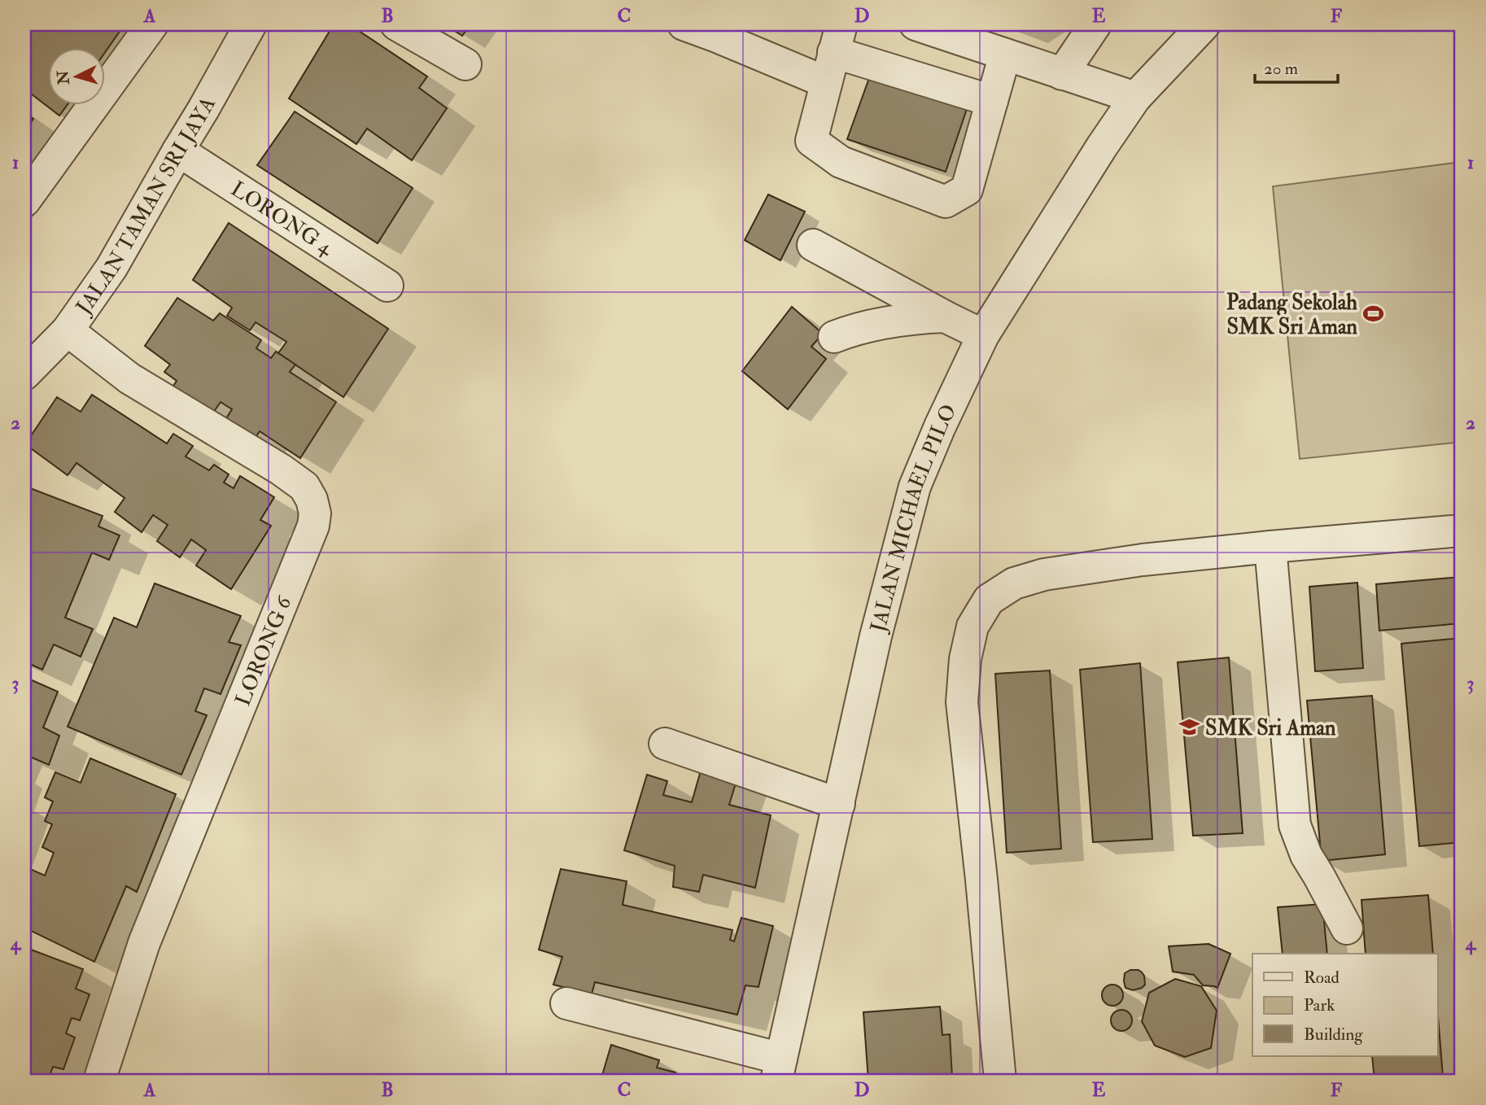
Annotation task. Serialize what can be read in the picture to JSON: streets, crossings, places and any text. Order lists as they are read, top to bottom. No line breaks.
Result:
{"streets":{"street":["JALAN TAMAN SRI JAYA","LORONG 4","JALAN MICHAEL PILO","LORONG 6"]},"crossings":[["JALAN TAMAN SRI JAYA","LORONG 4"],["JALAN TAMAN SRI JAYA","LORONG 6"]],"places":{"sports":["Padang Sekolah SMK Sri Aman"],"school or university":["SMK Sri Aman"]},"legend":["Road","Park","Building"],"scale_bar":"20 m","north":"left","grid":{"columns":["A","B","C","D","E","F"],"rows":["1","2","3","4"]}}
